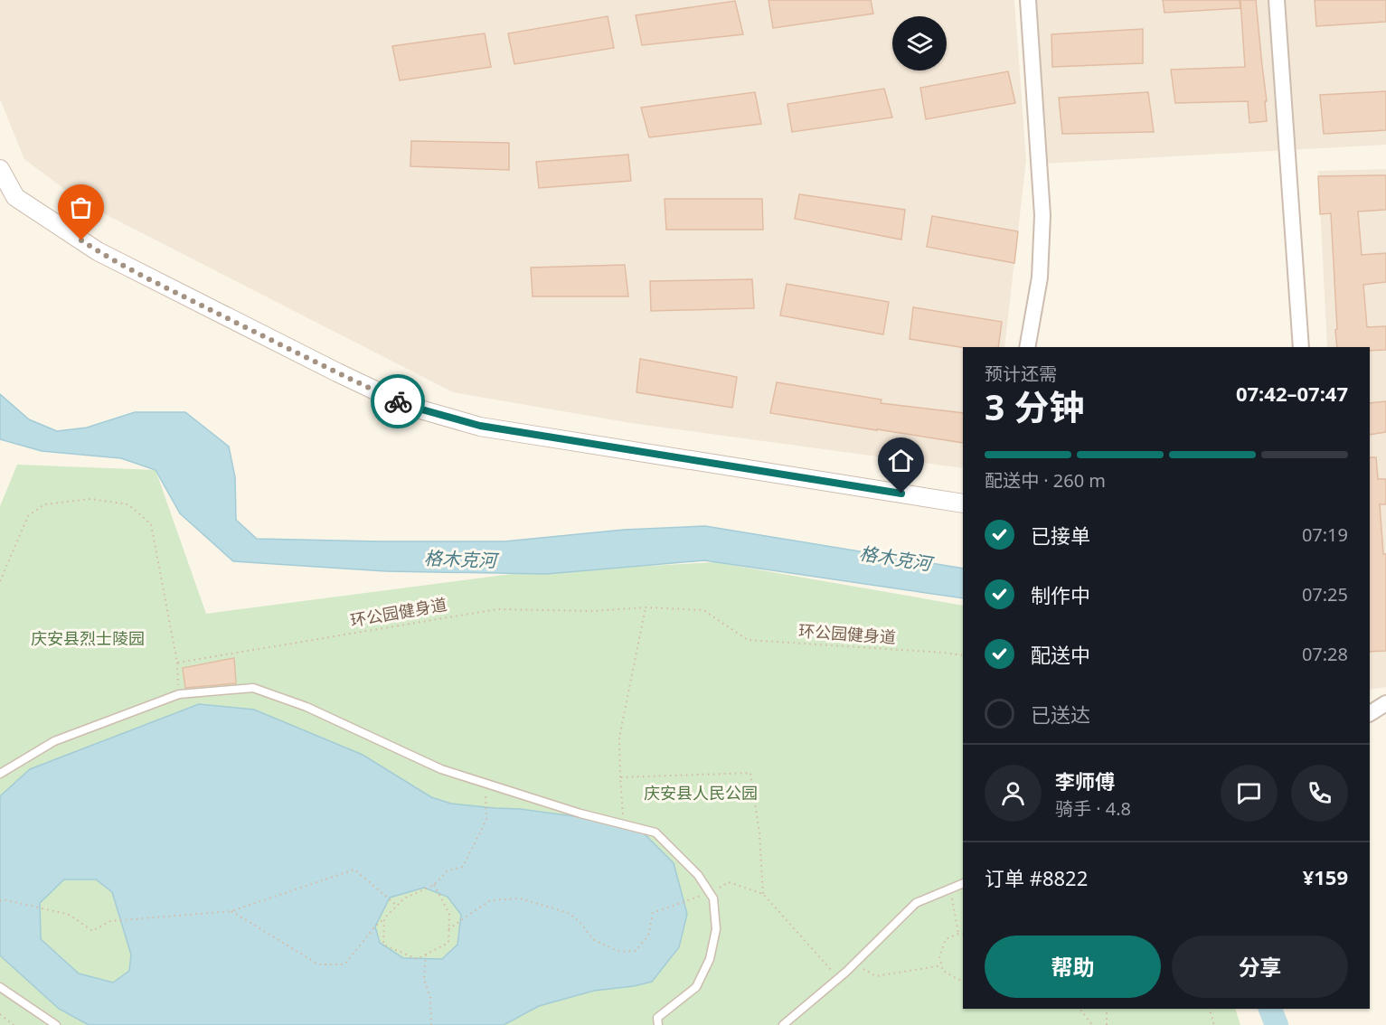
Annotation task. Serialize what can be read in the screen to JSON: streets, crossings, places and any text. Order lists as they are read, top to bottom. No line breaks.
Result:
{"streets":{"path":["环公园健身道"]},"water":["格木克河"],"parks":["庆安县烈士陵园","庆安县人民公园"],"page":{"heading":["3 分钟","预计还需","07:42–07:47"],"panel":["李师傅","骑手 · 4.8","订单 #8822","¥159"],"bar":"配送中 · 260 m","list":[["已接单","07:19"],["制作中","07:25"],["配送中","07:28"],"已送达"],"buttons":["帮助","分享"]}}
